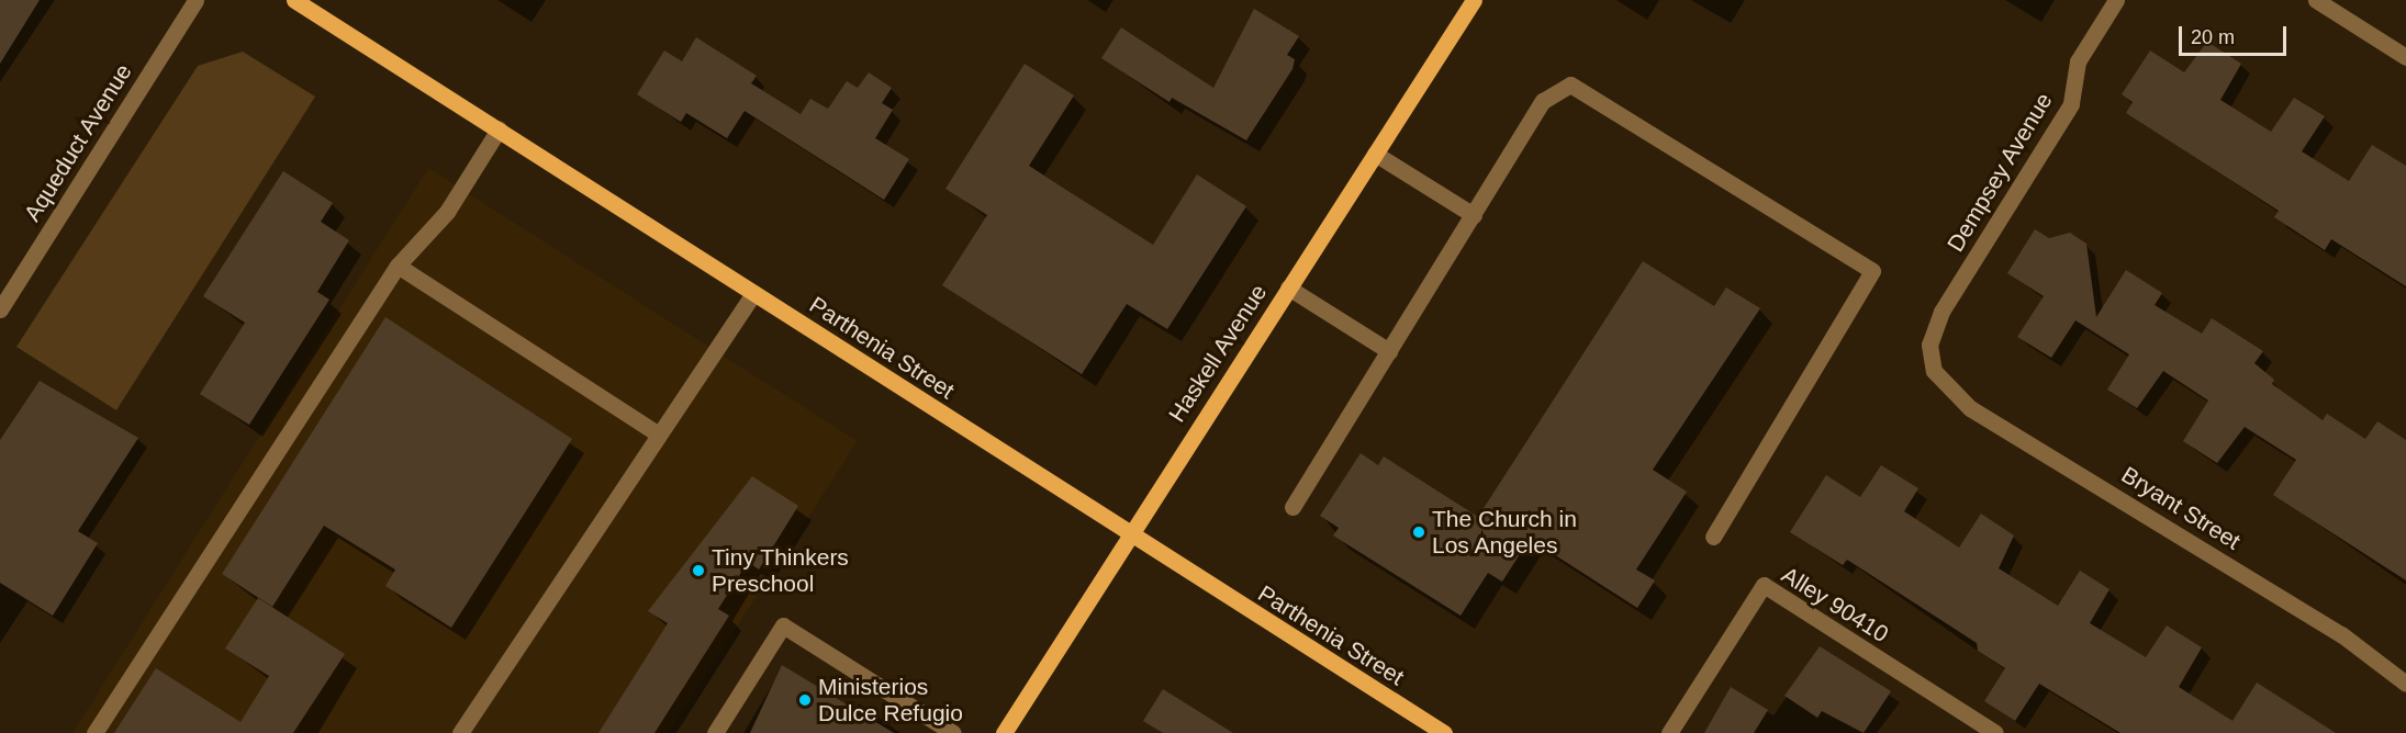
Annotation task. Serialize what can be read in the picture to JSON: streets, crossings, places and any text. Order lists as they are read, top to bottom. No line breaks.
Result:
{"streets":{"main road":["Parthenia Street","Haskell Avenue"],"street":["Aqueduct Avenue","Dempsey Avenue","Bryant Street","Alley 90410"]},"crossings":[["Dempsey Avenue","Bryant Street"],["Parthenia Street","Haskell Avenue"]],"places":["The Church in Los Angeles","Tiny Thinkers Preschool","Ministerios Dulce Refugio"],"scale_bar":"20 m"}
